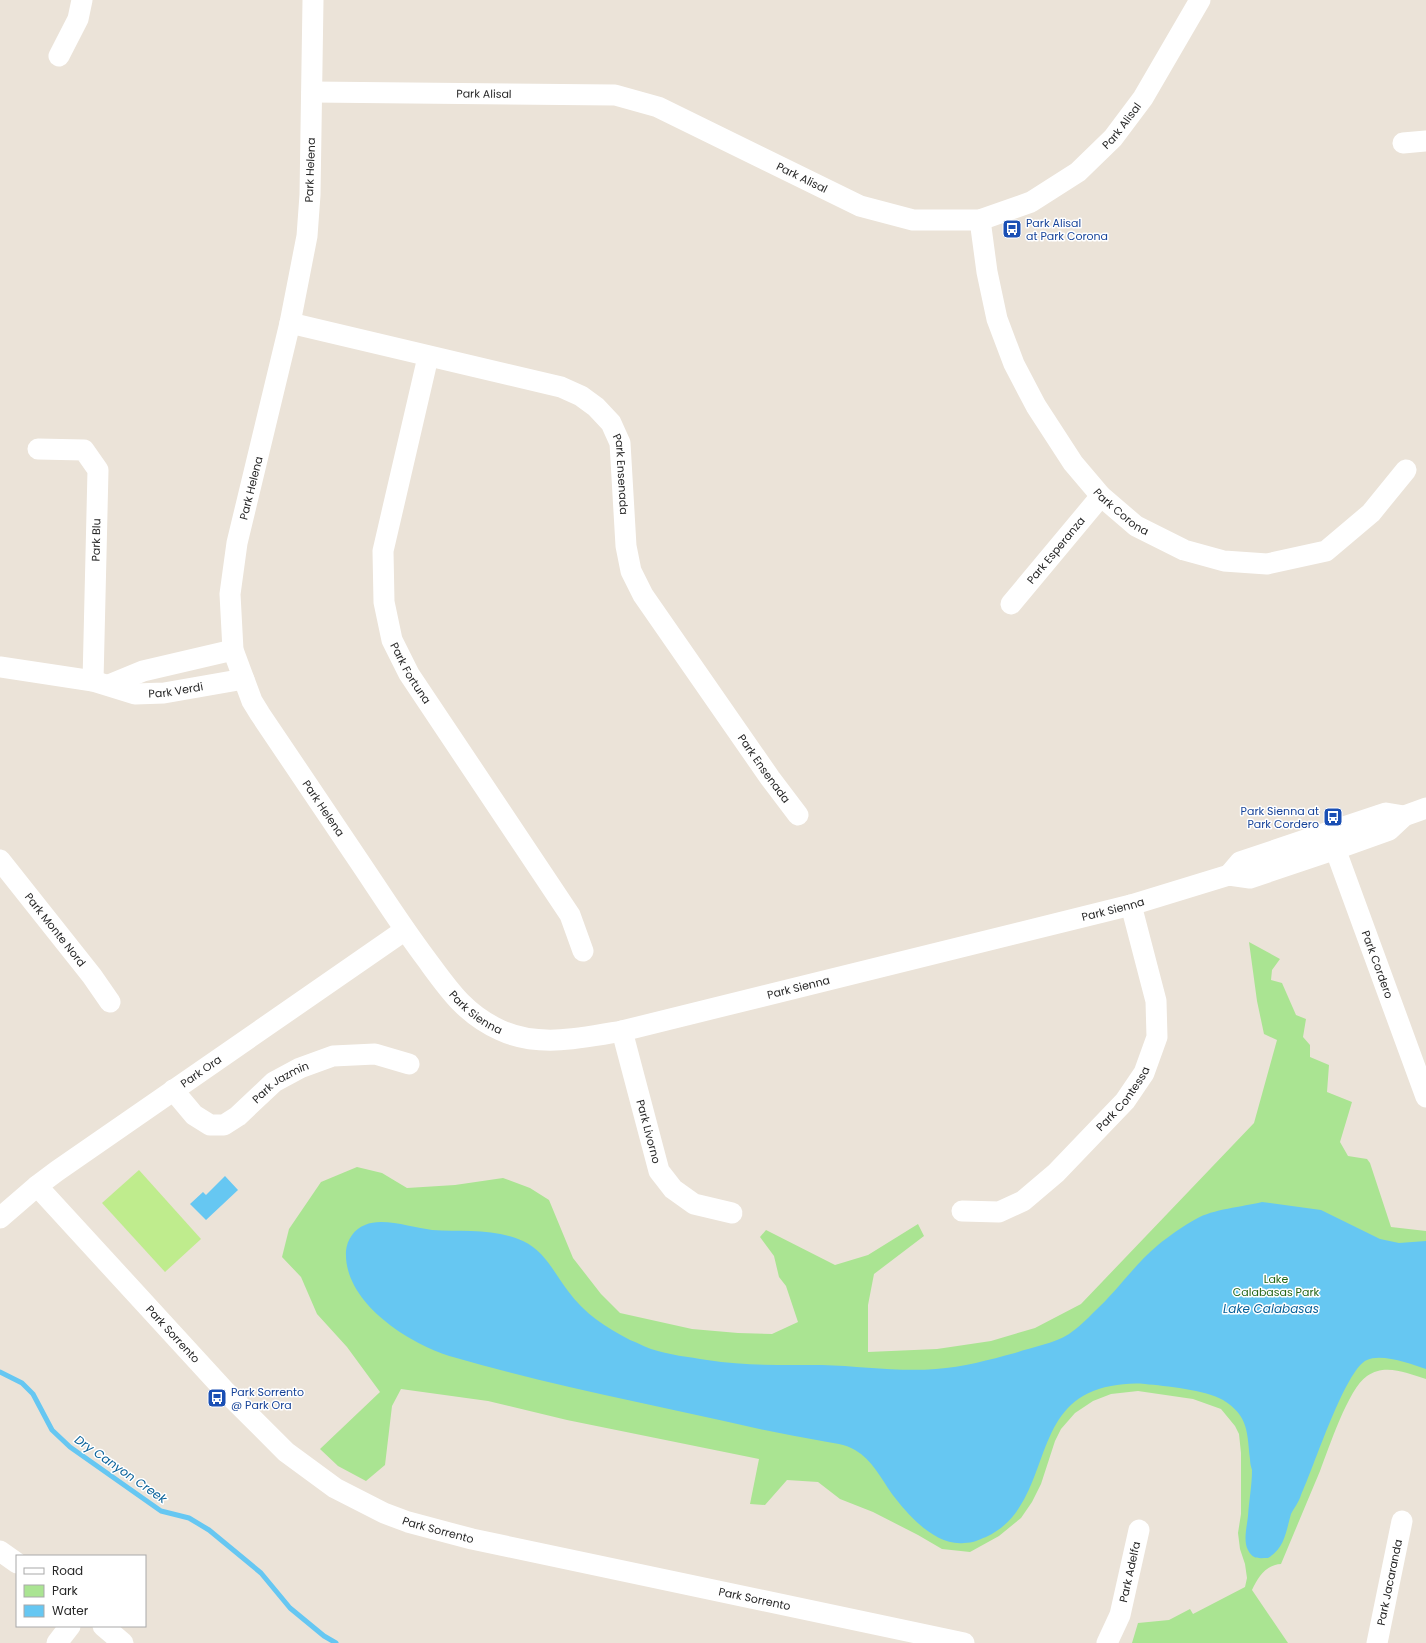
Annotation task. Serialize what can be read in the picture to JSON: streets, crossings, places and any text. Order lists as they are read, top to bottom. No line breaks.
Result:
{"streets":{"street":["Park Alisal","Park Helena","Park Ensenada","Park Corona","Park Blu","Park Esperanza","Park Fortuna","Park Verdi","Park Sienna","Park Monte Nord","Park Cordero","Park Ora","Park Jazmin","Park Contessa","Park Livorno","Park Sorrento","Park Adelfa","Park Jacaranda"]},"crossings":[["Park Alisal","Park Helena"],["Park Alisal","Park Corona"],["Park Helena","Park Ensenada"],["Park Helena","Park Verdi"],["Park Helena","Park Sienna"],["Park Helena","Park Ora"],["Park Ensenada","Park Fortuna"],["Park Corona","Park Esperanza"],["Park Blu","Park Verdi"],["Park Sienna","Park Cordero"],["Park Sienna","Park Ora"],["Park Sienna","Park Contessa"],["Park Sienna","Park Livorno"],["Park Ora","Park Jazmin"],["Park Ora","Park Sorrento"]],"water":["Lake Calabasas","Dry Canyon Creek"],"parks":["Lake Calabasas Park"],"places":{"bus stop":["Park Alisal at Park Corona","Park Sienna at Park Cordero","Park Sorrento @ Park Ora"]},"legend":["Road","Park","Water"]}
